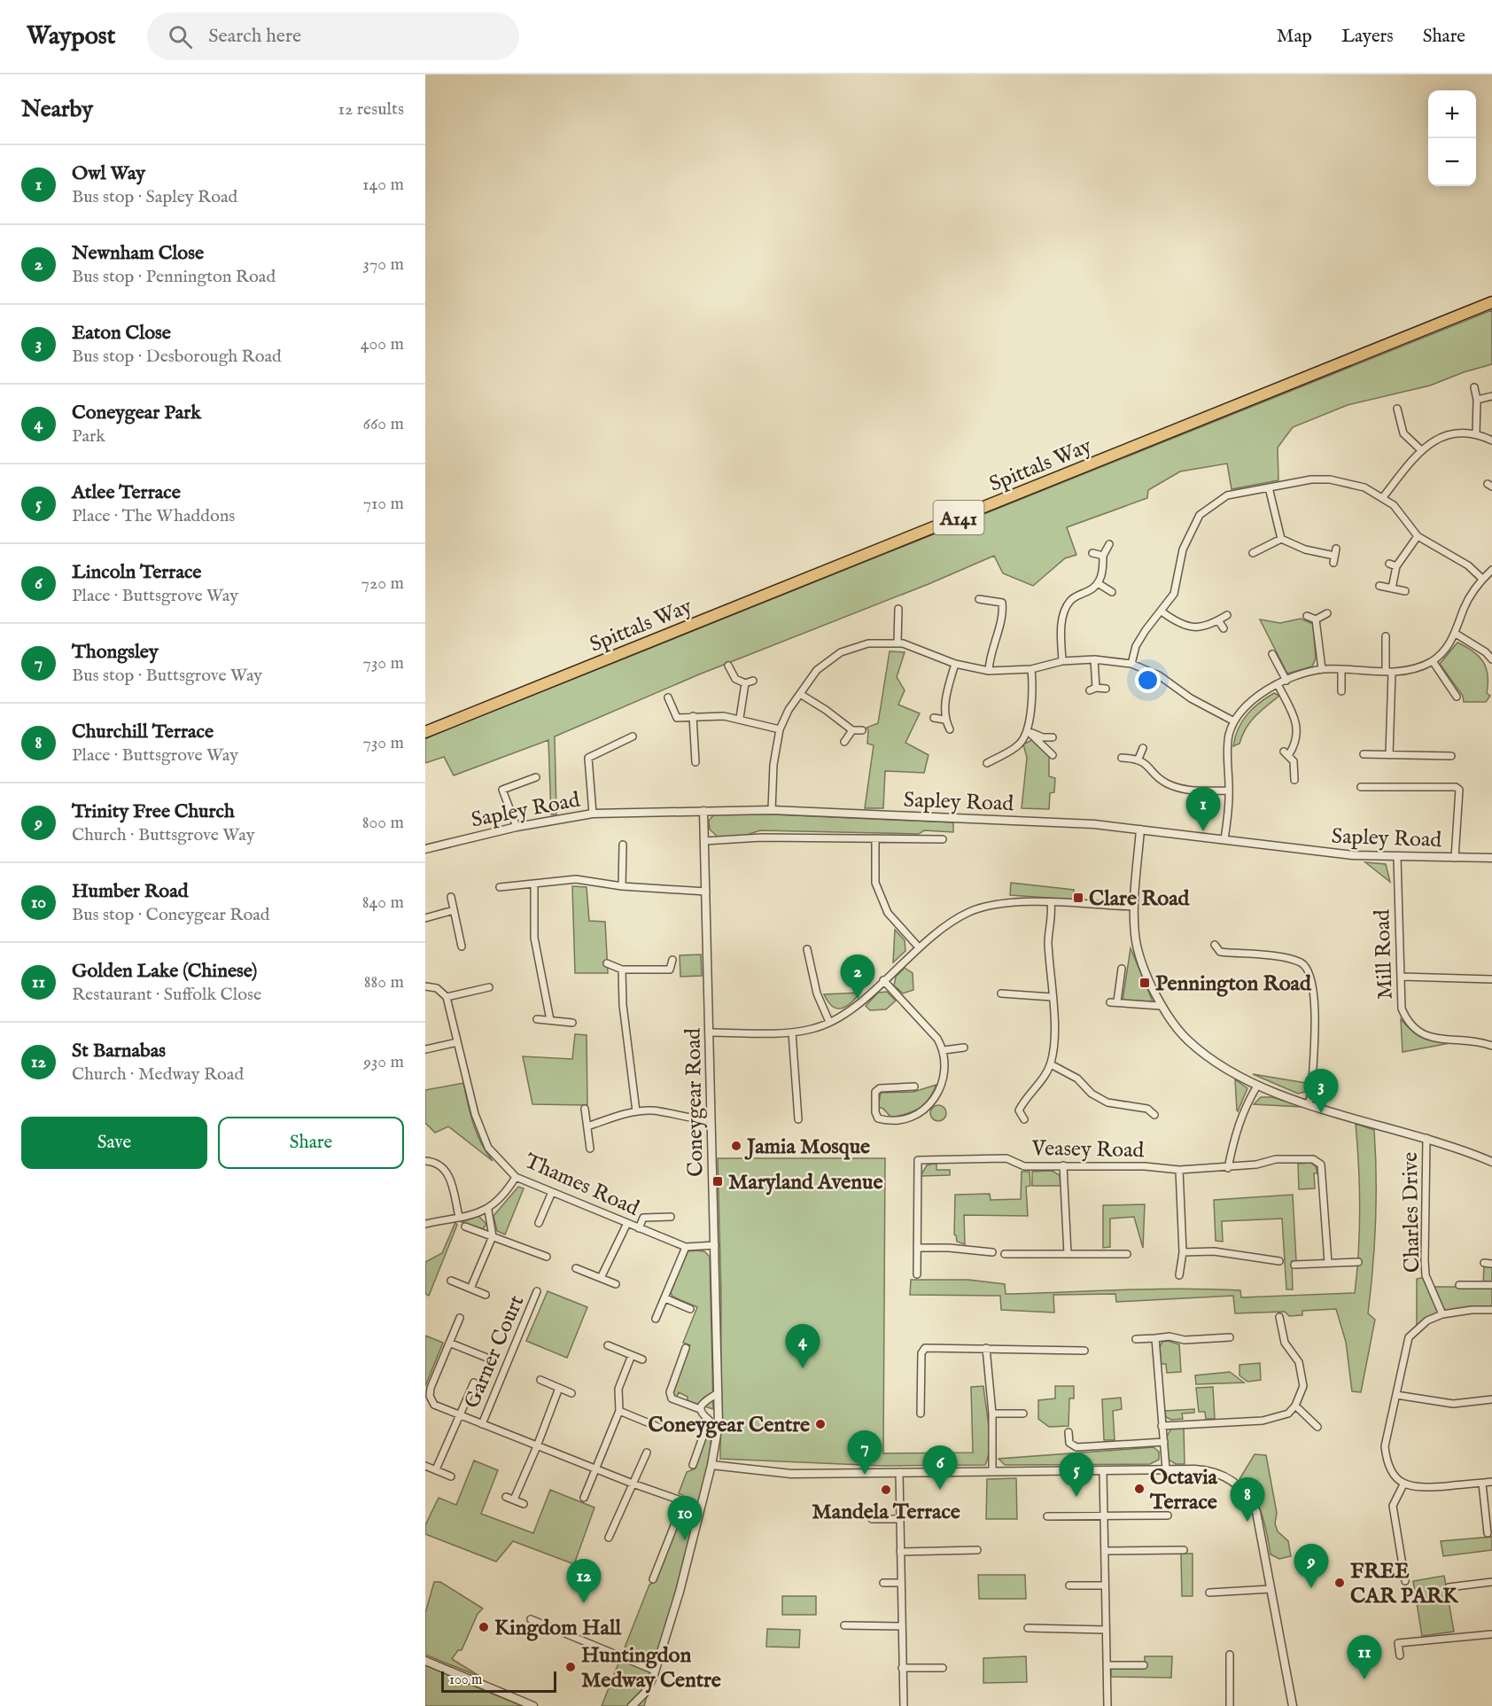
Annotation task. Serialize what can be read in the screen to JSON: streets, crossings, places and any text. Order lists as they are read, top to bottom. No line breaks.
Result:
{"streets":{"highway":["Spittals Way","A141"],"street":["Sapley Road","Mill Road","Coneygear Road","Veasey Road","Thames Road","Charles Drive","Garner Court"]},"crossings":[["Sapley Road","Mill Road"],["Sapley Road","Coneygear Road"],["Coneygear Road","Thames Road"]],"places":{"transit":["Clare Road","Pennington Road","Maryland Avenue"],"other":["Jamia Mosque","Coneygear Centre","Octavia Terrace","Mandela Terrace","FREE CAR PARK","Kingdom Hall","Huntingdon Medway Centre"]},"scale_bar":"100 m","page":{"header":"Waypost","search":"Search here","nav":["Map","Layers","Share"],"heading":["Nearby","12 results"],"map_buttons":["+","−"],"list":[{"mark":"1","name":"Owl Way","note":"Bus stop · Sapley Road","value":"140 m"},{"mark":"2","name":"Newnham Close","note":"Bus stop · Pennington Road","value":"370 m"},{"mark":"3","name":"Eaton Close","note":"Bus stop · Desborough Road","value":"400 m"},{"mark":"4","name":"Coneygear Park","note":"Park","value":"660 m"},{"mark":"5","name":"Atlee Terrace","note":"Place · The Whaddons","value":"710 m"},{"mark":"6","name":"Lincoln Terrace","note":"Place · Buttsgrove Way","value":"720 m"},{"mark":"7","name":"Thongsley","note":"Bus stop · Buttsgrove Way","value":"730 m"},{"mark":"8","name":"Churchill Terrace","note":"Place · Buttsgrove Way","value":"730 m"},{"mark":"9","name":"Trinity Free Church","note":"Church · Buttsgrove Way","value":"800 m"},{"mark":"10","name":"Humber Road","note":"Bus stop · Coneygear Road","value":"840 m"},{"mark":"11","name":"Golden Lake (Chinese)","note":"Restaurant · Suffolk Close","value":"880 m"},{"mark":"12","name":"St Barnabas","note":"Church · Medway Road","value":"930 m"}],"pins":["1","2","3","4","7","6","5","8","10","9","12","11"],"buttons":["Save","Share"],"scale":"100 m"}}
